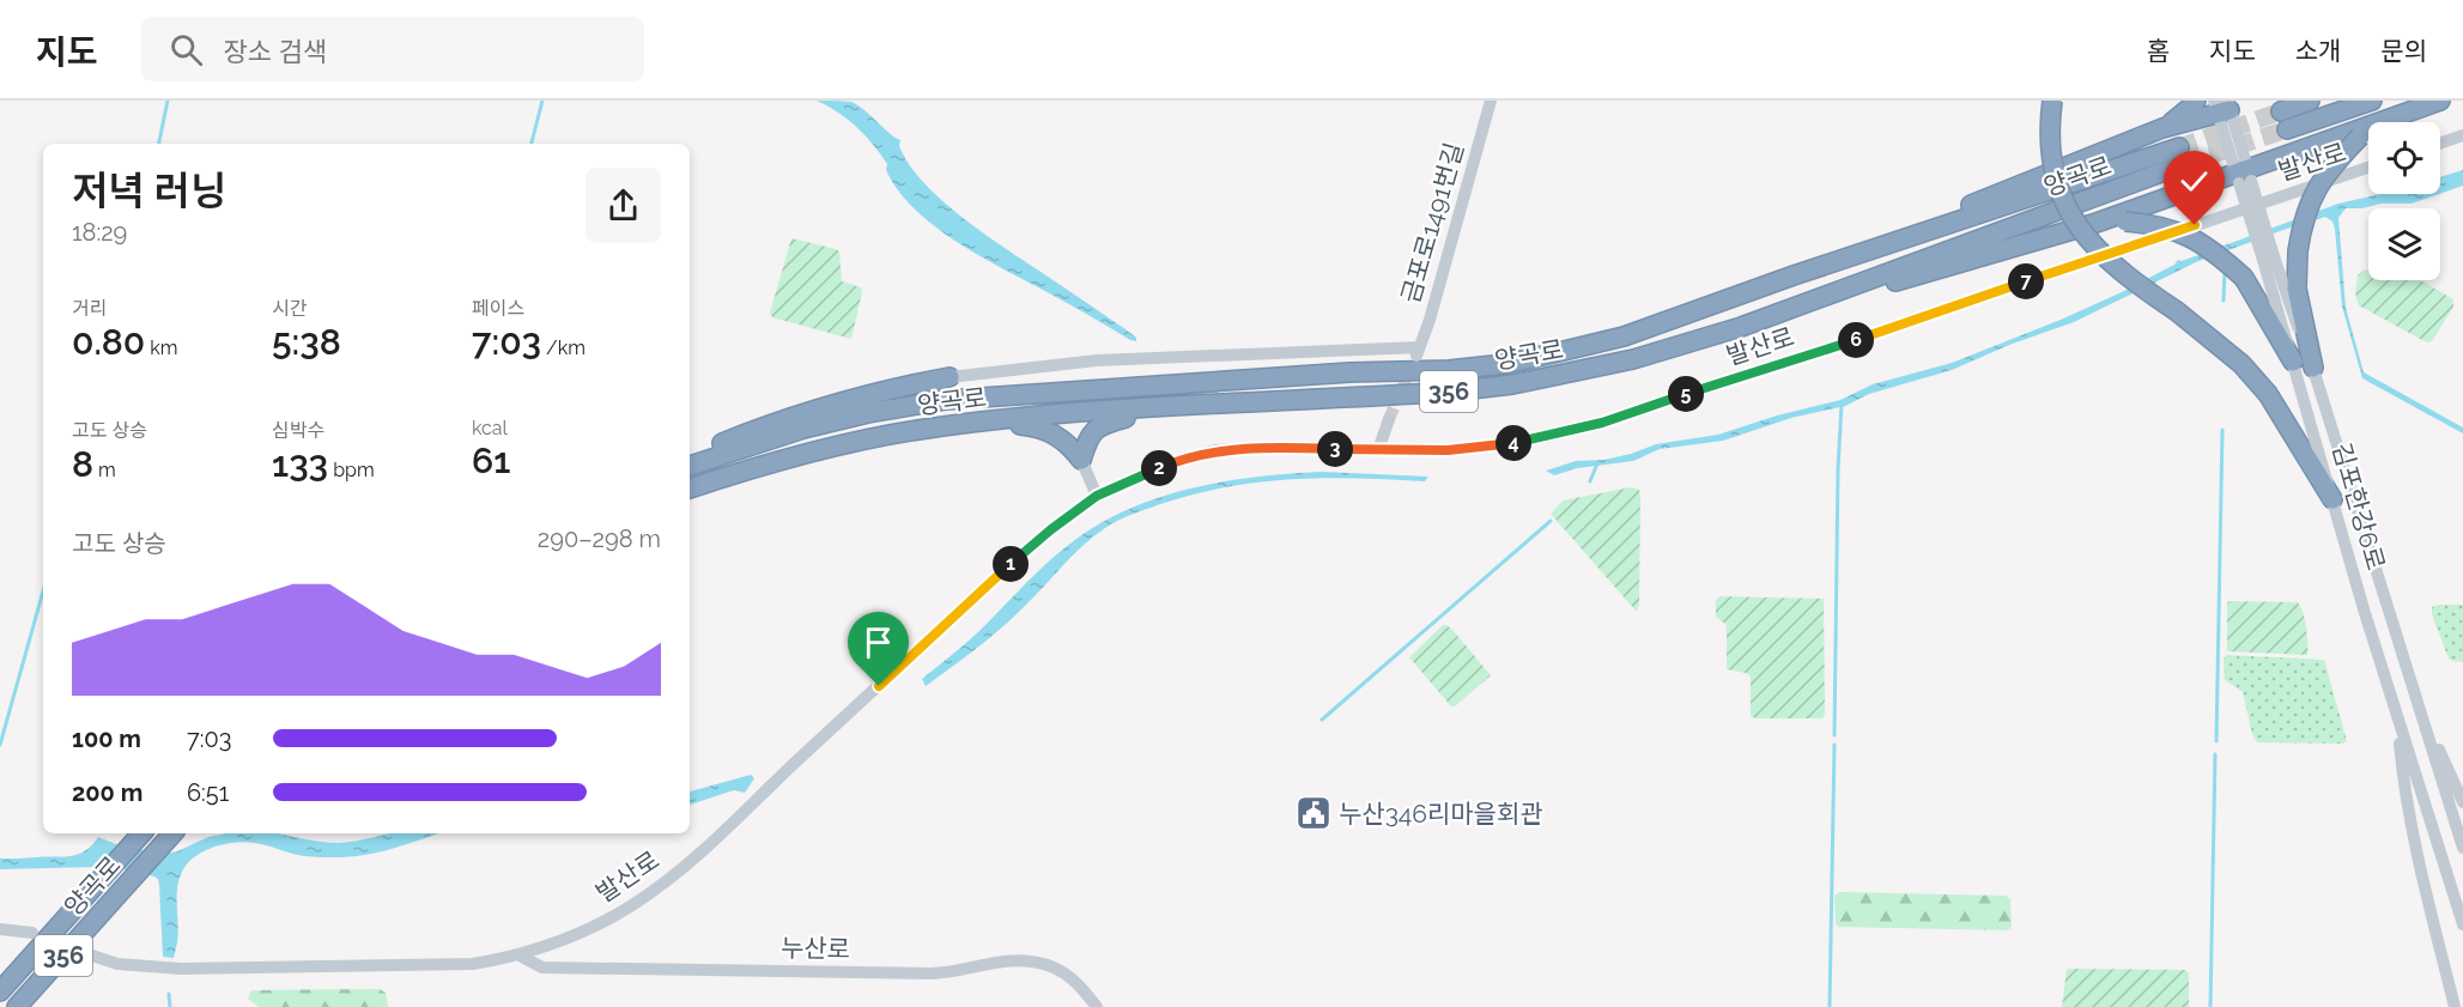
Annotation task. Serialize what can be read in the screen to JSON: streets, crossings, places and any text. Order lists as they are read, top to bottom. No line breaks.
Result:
{"streets":{"highway":["양곡로","356"],"street":["발산로","금포로1491번길","김포한강6로","누산로"]},"crossings":[["발산로","누산로"]],"places":{"public building":["누산346리마을회관"]},"page":{"header":"지도","search":"장소 검색","nav":["홈","지도","소개","문의"],"heading":["저녁 러닝","18:29"],"pins":["7","6","5","4","3","2","1"],"stats":[["거리","0.80 km"],["시간","5:38"],["페이스","7:03 /km"],["고도 상승","8 m"],["심박수","133 bpm"],["kcal","61"]],"chart":["고도 상승","290–298 m"],"list":[{"name":"100 m","note":"7:03"},{"name":"200 m","note":"6:51"}]}}
